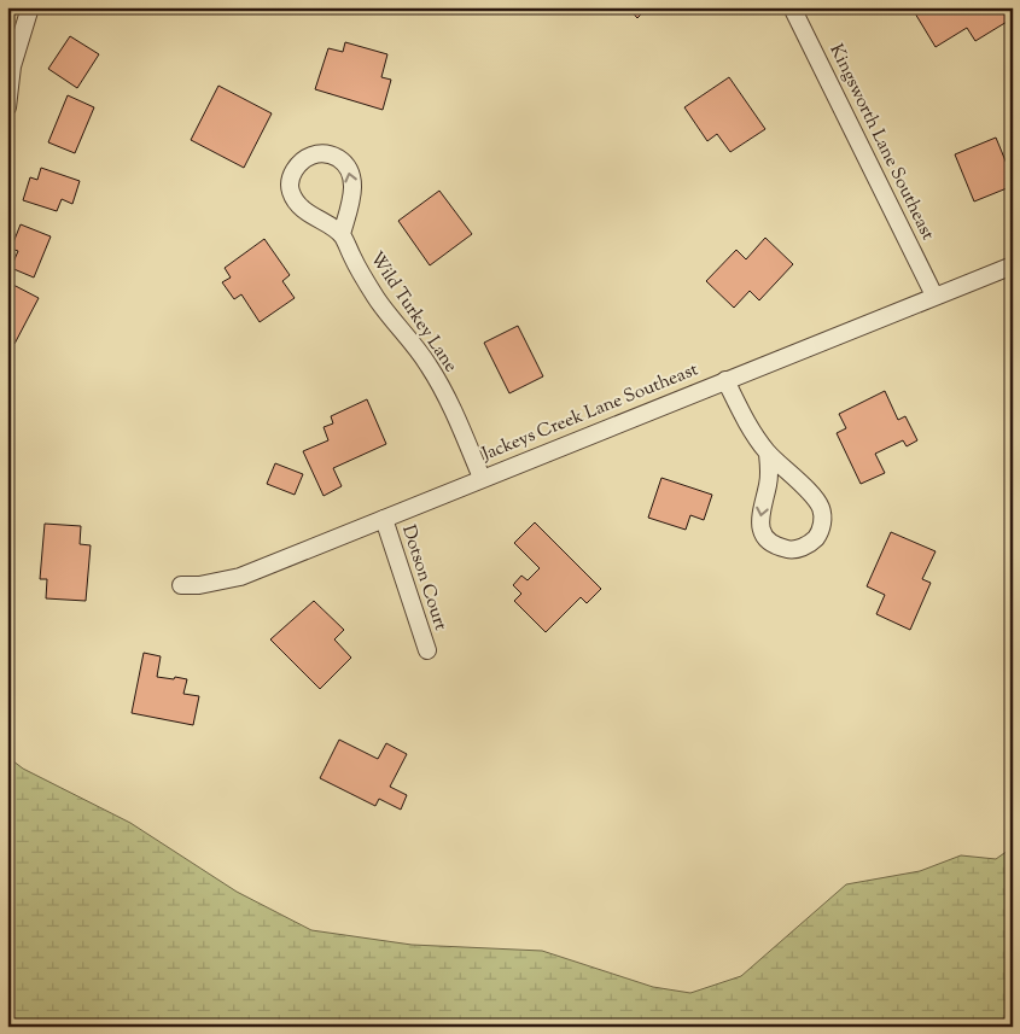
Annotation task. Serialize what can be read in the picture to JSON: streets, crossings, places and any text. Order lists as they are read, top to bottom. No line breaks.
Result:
{"streets":{"street":["Kingsworth Lane Southeast","Wild Turkey Lane","Jackeys Creek Lane Southeast","Dotson Court"]},"crossings":[["Kingsworth Lane Southeast","Jackeys Creek Lane Southeast"],["Wild Turkey Lane","Jackeys Creek Lane Southeast"],["Jackeys Creek Lane Southeast","Dotson Court"]]}
